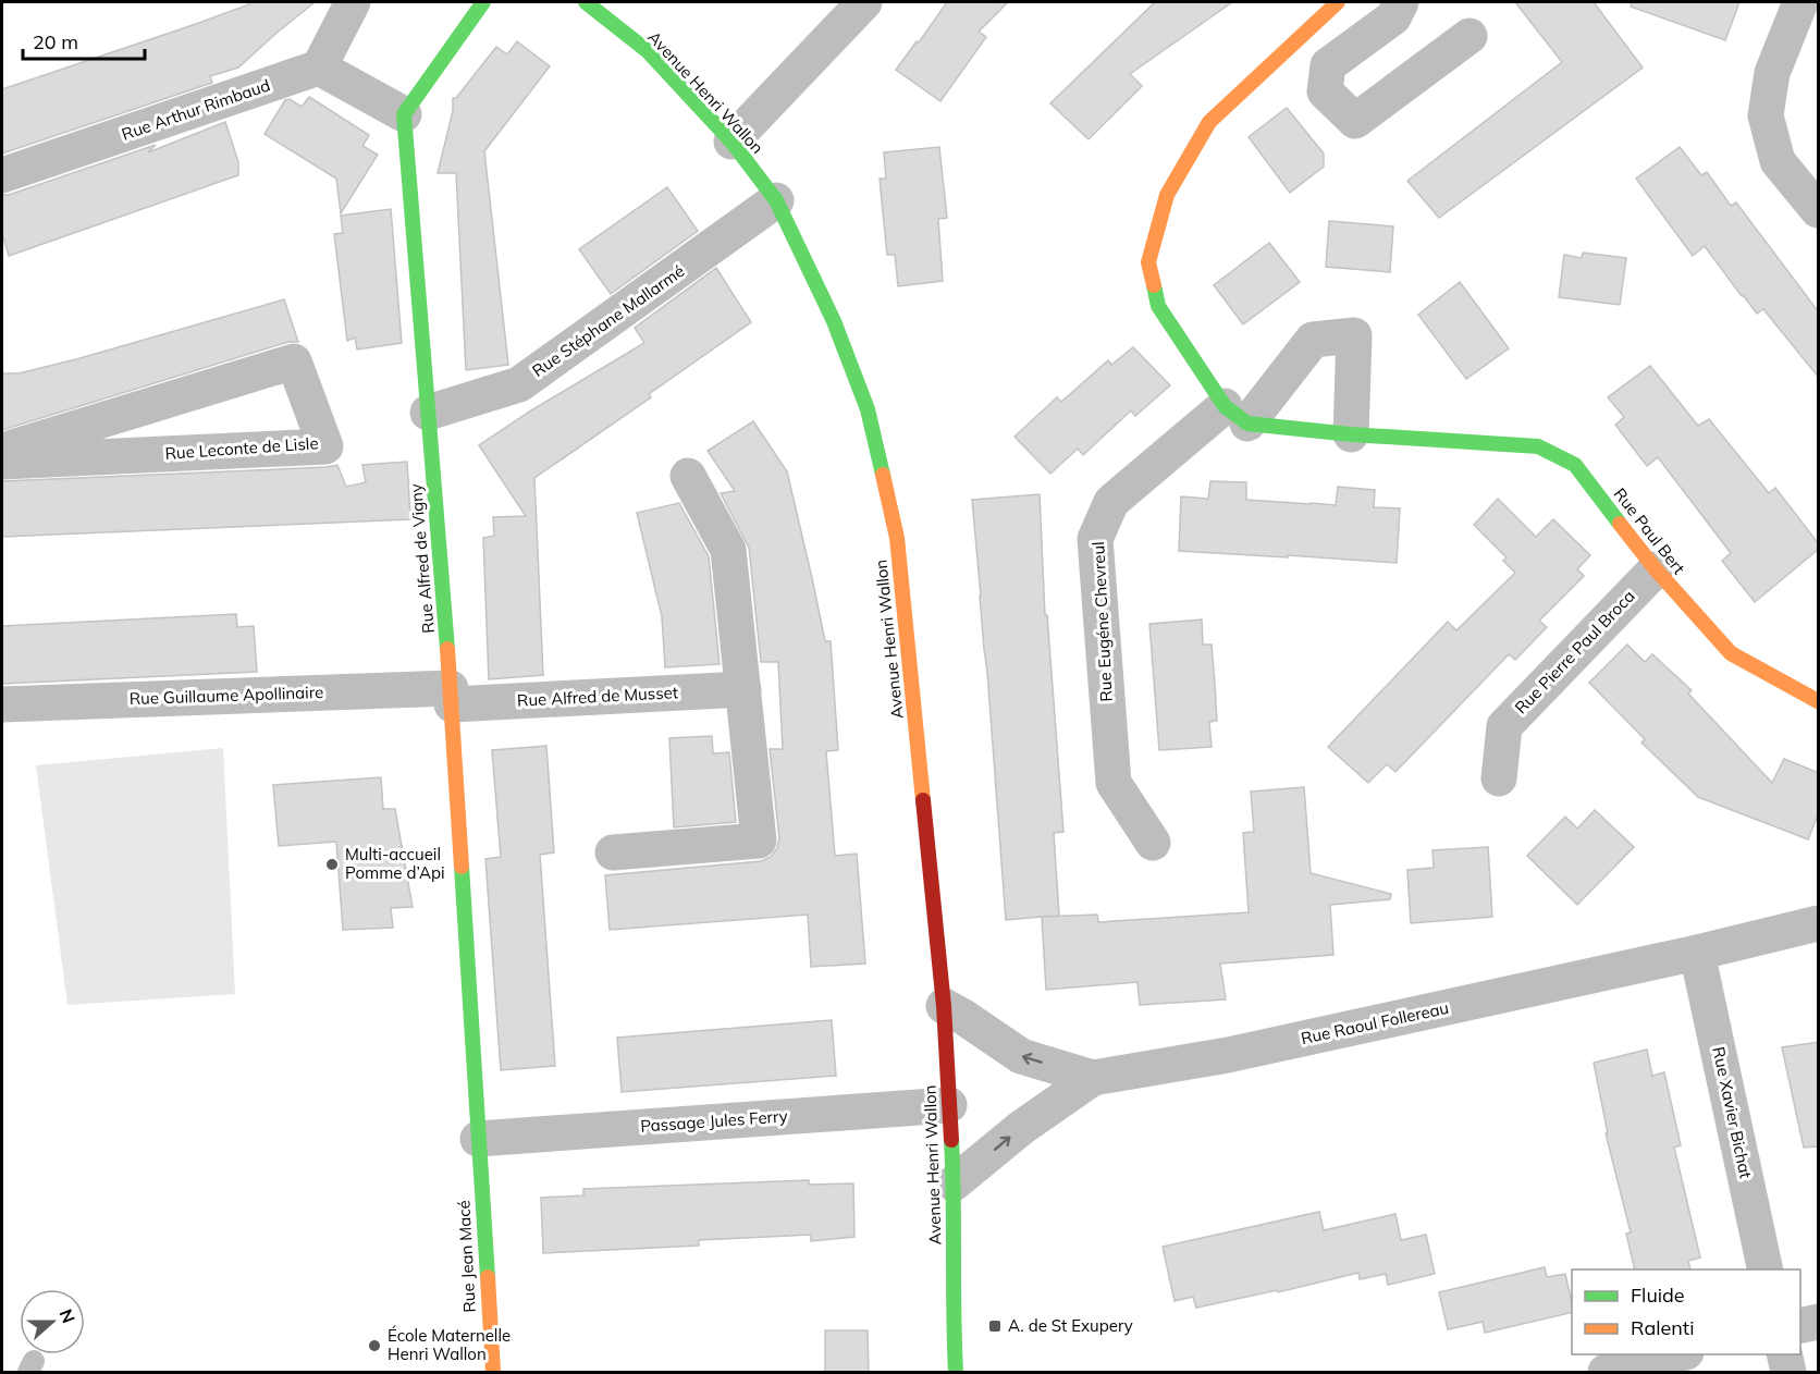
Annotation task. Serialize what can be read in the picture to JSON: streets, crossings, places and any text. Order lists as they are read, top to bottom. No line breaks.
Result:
{"streets":{"street":["Avenue Henri Wallon","Rue Arthur Rimbaud","Rue Stéphane Mallarmé","Rue Leconte de Lisle","Rue Paul Bert","Rue Alfred de Vigny","Rue Eugéne Chevreul","Rue Pierre Paul Broca","Rue Guillaume Apollinaire","Rue Alfred de Musset","Rue Raoul Follereau","Rue Xavier Bichat","Passage Jules Ferry","Rue Jean Macé"]},"crossings":[["Avenue Henri Wallon","Rue Stéphane Mallarmé"],["Avenue Henri Wallon","Rue Raoul Follereau"],["Avenue Henri Wallon","Passage Jules Ferry"],["Rue Stéphane Mallarmé","Rue Alfred de Vigny"],["Rue Paul Bert","Rue Eugéne Chevreul"],["Rue Paul Bert","Rue Pierre Paul Broca"],["Rue Alfred de Vigny","Rue Guillaume Apollinaire"],["Rue Alfred de Vigny","Rue Alfred de Musset"],["Rue Alfred de Vigny","Passage Jules Ferry"],["Rue Alfred de Vigny","Rue Jean Macé"],["Rue Guillaume Apollinaire","Rue Alfred de Musset"],["Rue Raoul Follereau","Rue Xavier Bichat"],["Passage Jules Ferry","Rue Jean Macé"]],"places":{"other":["Multi-accueil Pomme d’Api","École Maternelle Henri Wallon"],"transit":["A. de St Exupery"]},"legend":["Fluide","Ralenti"],"scale_bar":"20 m","north":"right"}
